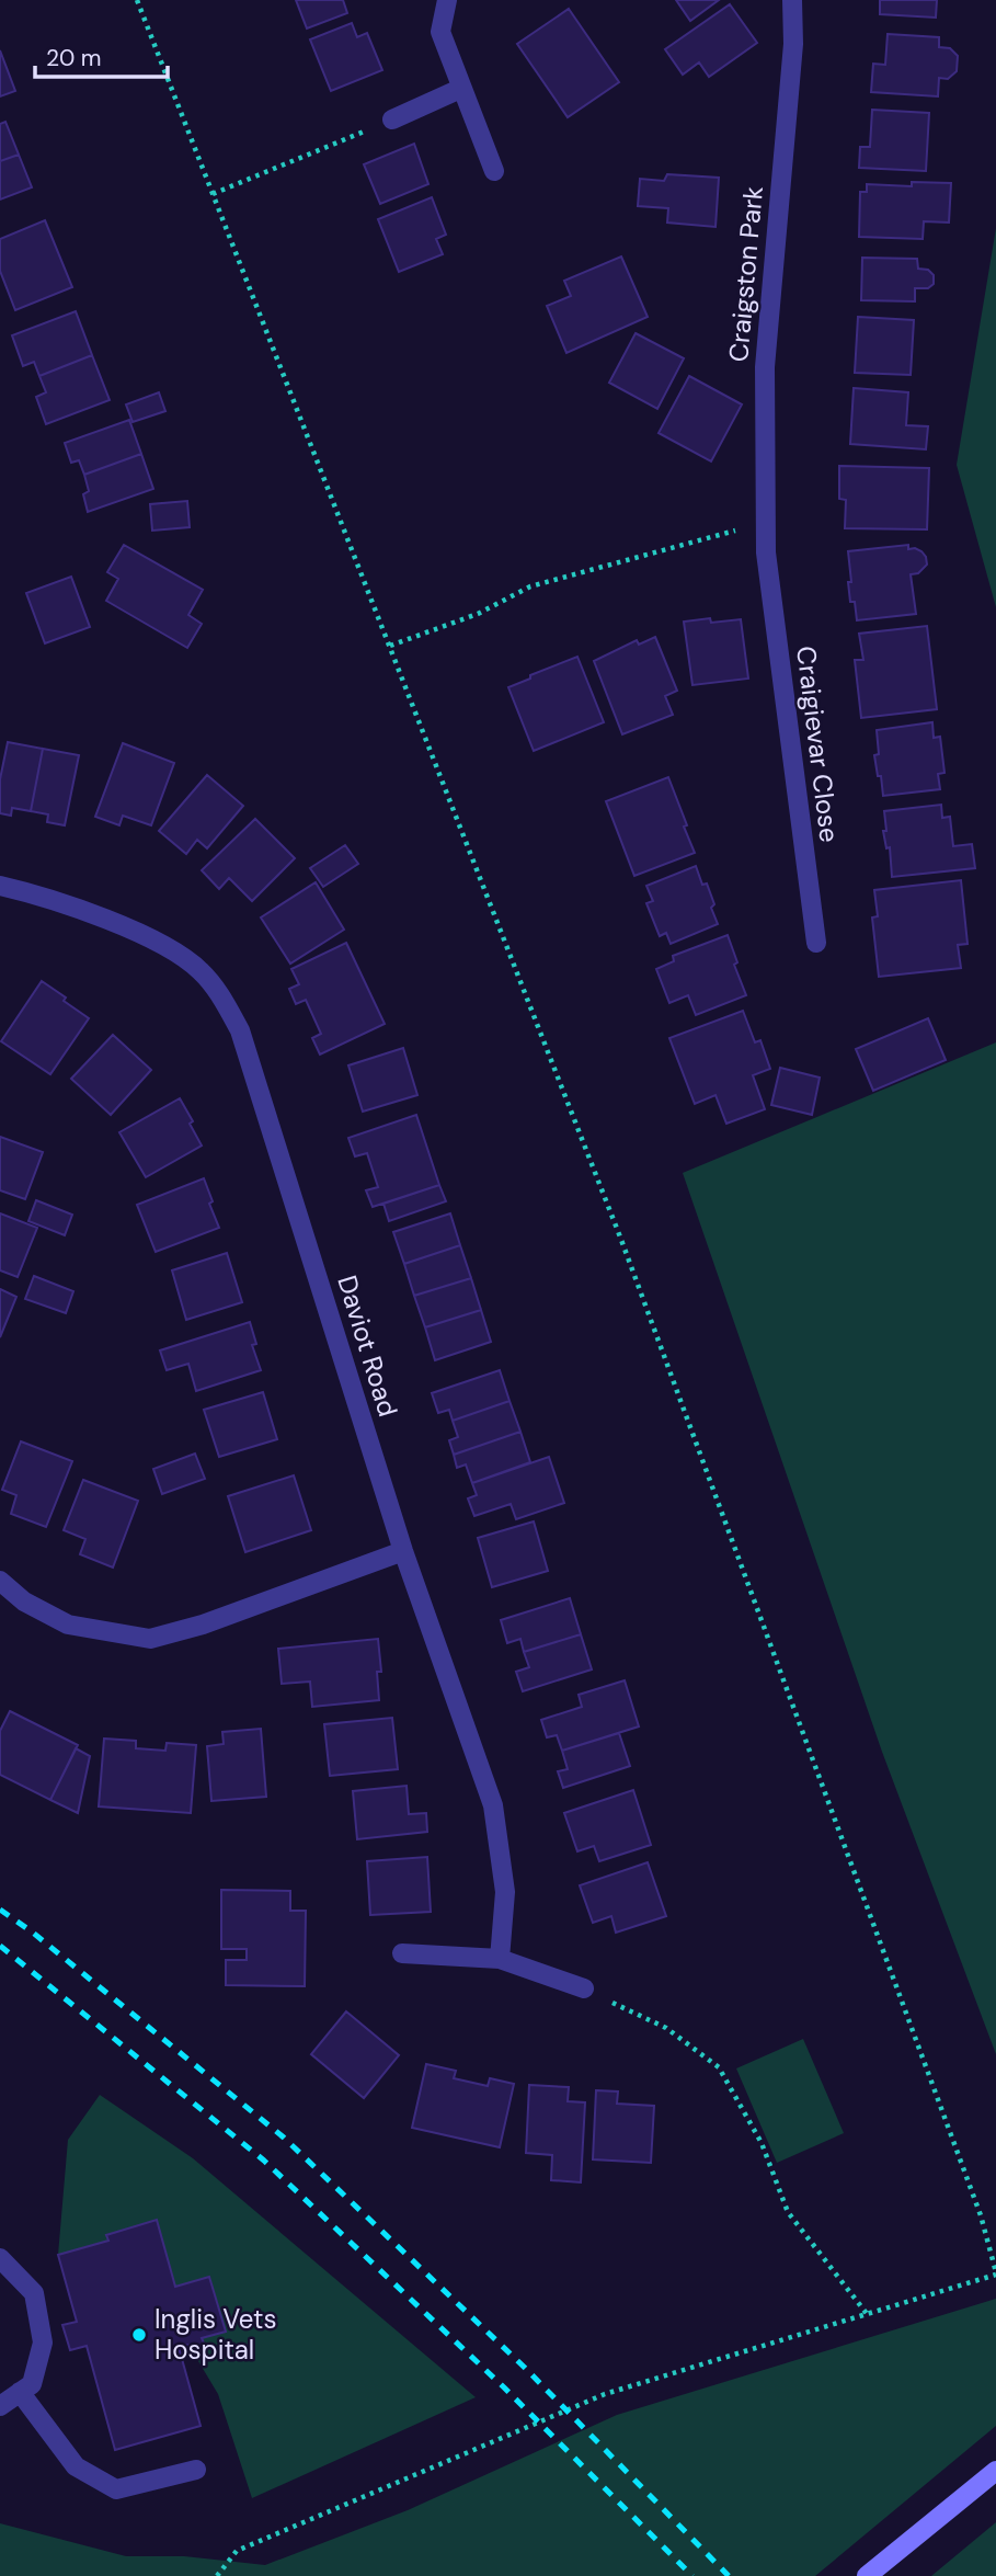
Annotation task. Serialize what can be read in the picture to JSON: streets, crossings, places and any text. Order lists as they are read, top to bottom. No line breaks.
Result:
{"streets":{"street":["Craigston Park","Craigievar Close","Daviot Road"]},"crossings":[["Craigston Park","Craigievar Close"]],"places":["Inglis Vets Hospital"],"scale_bar":"20 m"}
